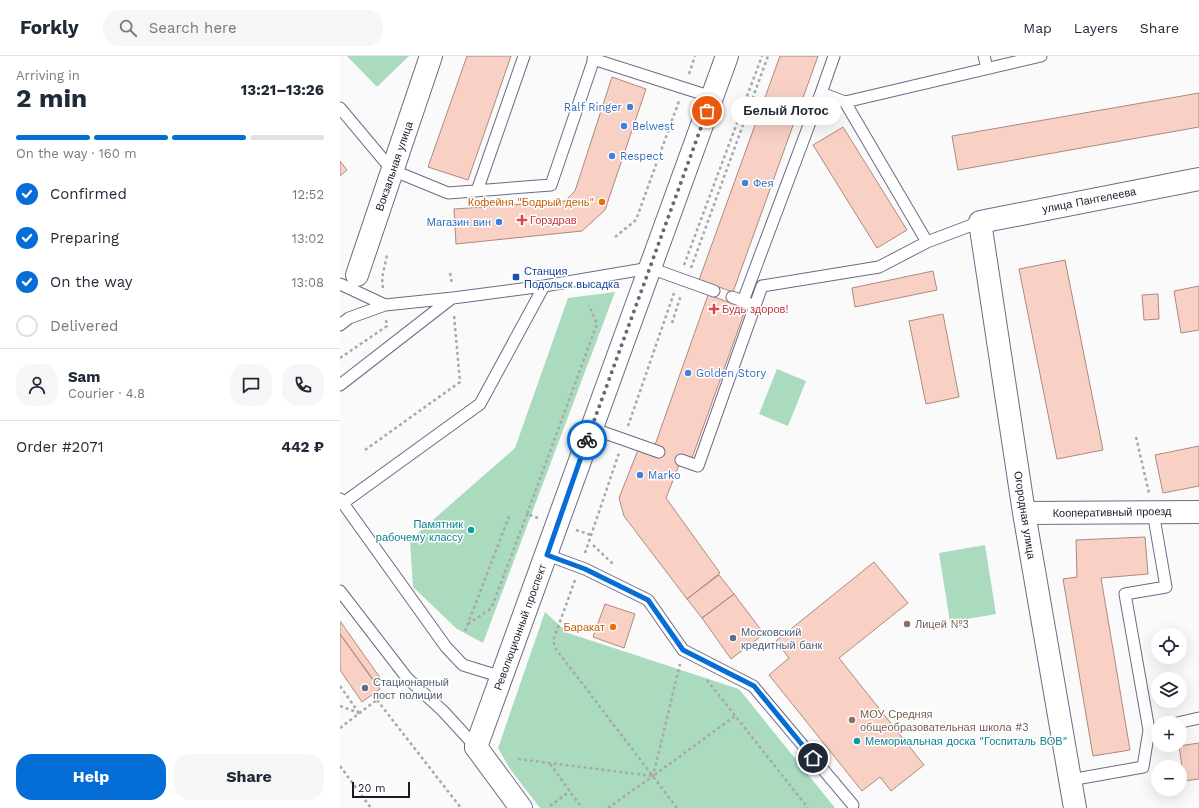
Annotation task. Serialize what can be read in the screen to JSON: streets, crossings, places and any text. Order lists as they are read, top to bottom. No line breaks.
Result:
{"streets":{"street":["Вокзальная улица","улица Пантелеева","Кооперативный проезд","Огородная улица","Революционный проспект"]},"crossings":[["улица Пантелеева","Огородная улица"],["Кооперативный проезд","Огородная улица"]],"places":{"other":["Ralf Ringer","Белый Лотос","Belwest","Respect","Фея","Кофейня \"Бодрый день\"","Магазин вин","Golden Story","Marko","Памятник рабочему классу","Лицей №3","Баракат","Московский кредитный банк","Стационарный пост полиции","МОУ Средняя общеобразовательная школа #3","Мемориальная доска \"Госпиталь ВОВ\""],"health":["Горздрав","Будь здоров!"],"transit":["Станция Подольск высадка"]},"scale_bar":"20 m","page":{"header":"Forkly","search":"Search here","nav":["Map","Layers","Share"],"heading":["2 min","Arriving in","13:21–13:26"],"panel":["Sam","Courier · 4.8","Order #2071","442 ₽"],"bubble":"Белый Лотос","bar":"On the way · 160 m","list":[["Confirmed","12:52"],["Preparing","13:02"],["On the way","13:08"],"Delivered"],"map_buttons":["+","−"],"buttons":["Help","Share"],"scale":"20 m"}}
